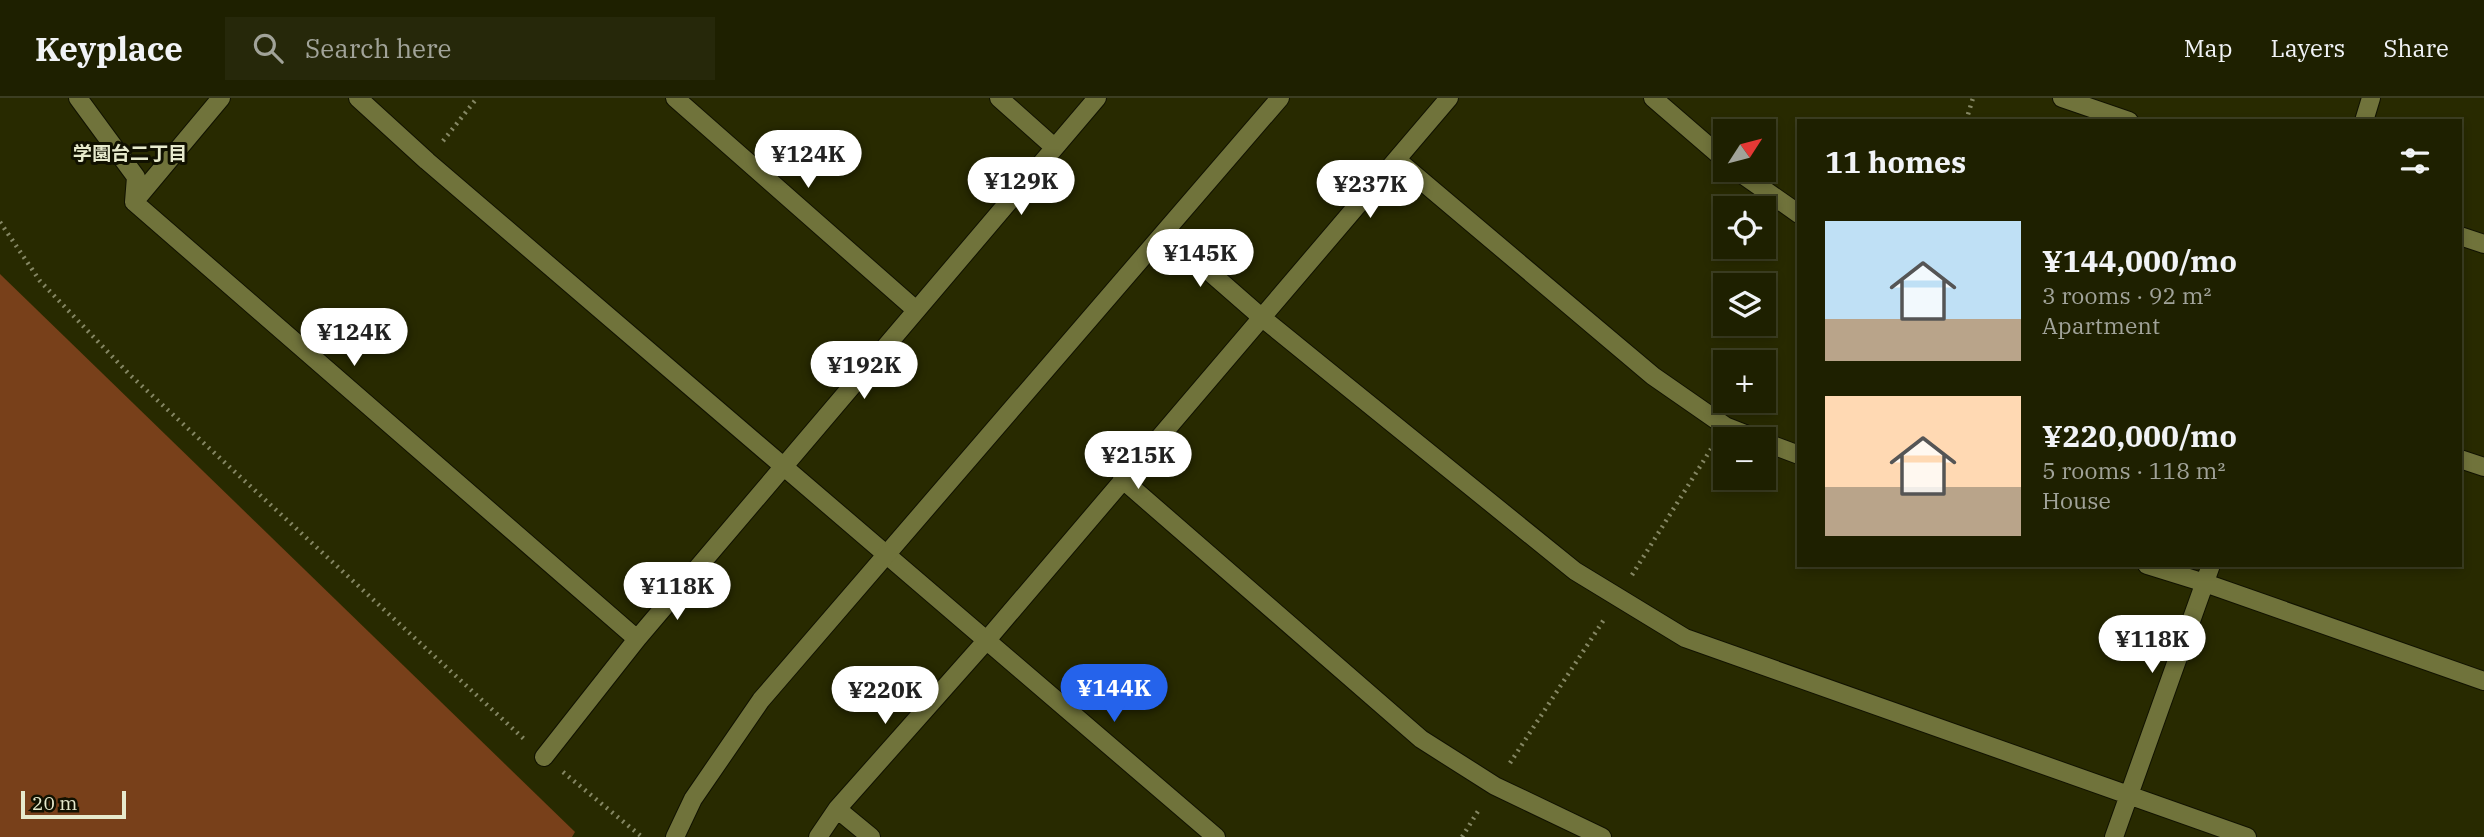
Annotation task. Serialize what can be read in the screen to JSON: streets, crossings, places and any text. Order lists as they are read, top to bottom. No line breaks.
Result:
{"districts":["学園台二丁目"],"scale_bar":"20 m","north":"top right","page":{"header":"Keyplace","search":"Search here","nav":["Map","Layers","Share"],"map_buttons":["+","−"],"heading":"11 homes","price":["¥124K","¥129K","¥237K","¥145K","¥124K","¥192K","¥215K","¥118K","¥118K","¥144K","¥220K"],"list":[{"name":"¥144,000/mo","note":"3 rooms · 92 m² · Apartment"},{"name":"¥220,000/mo","note":"5 rooms · 118 m² · House"}],"scale":"20 m"}}
